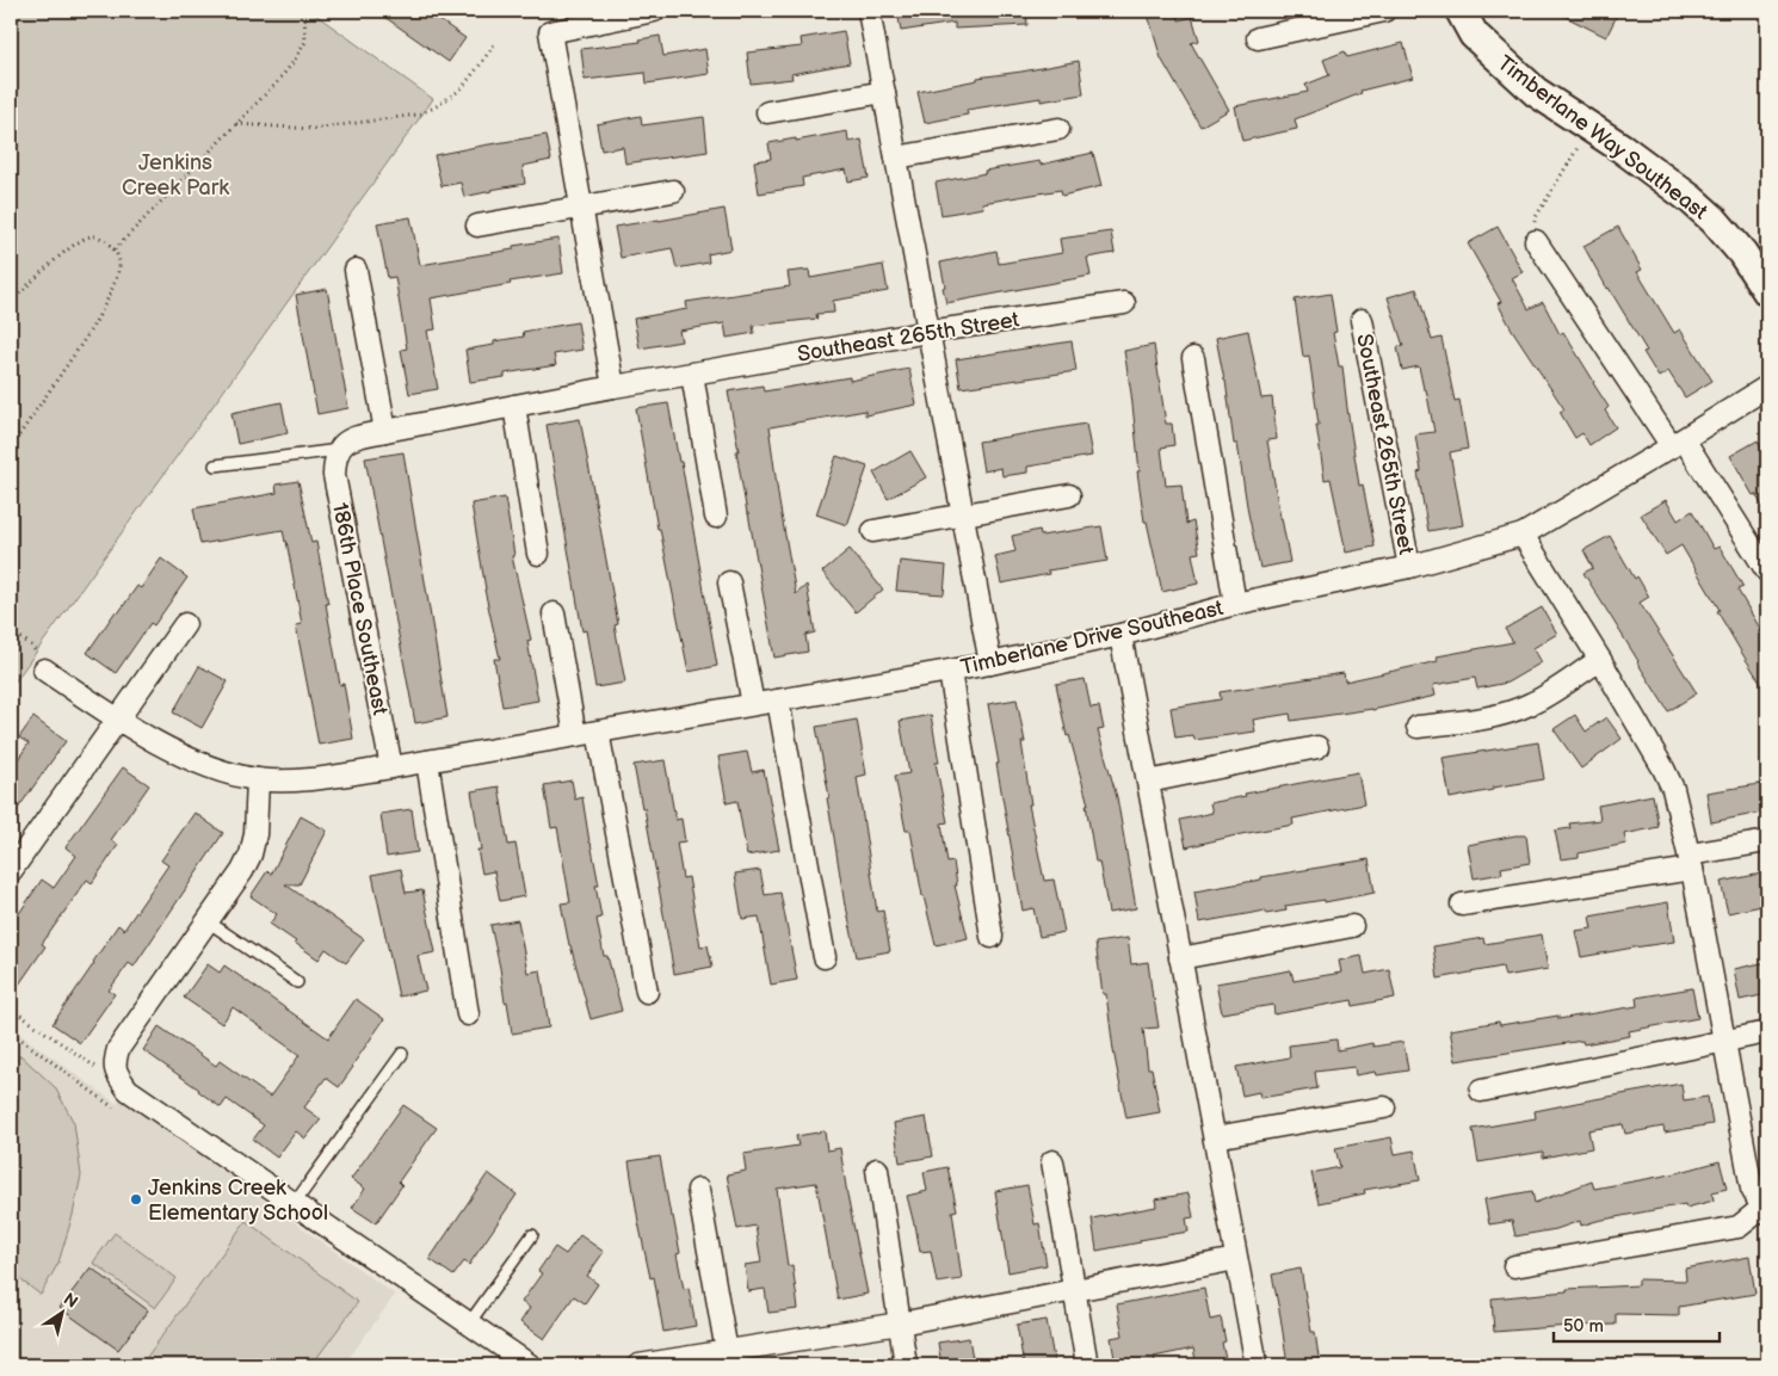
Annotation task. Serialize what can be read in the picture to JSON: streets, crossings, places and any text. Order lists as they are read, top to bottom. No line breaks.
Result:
{"streets":{"street":["Timberlane Way Southeast","Southeast 265th Street","186th Place Southeast","Timberlane Drive Southeast"]},"crossings":[["Southeast 265th Street","186th Place Southeast"],["Southeast 265th Street","Timberlane Drive Southeast"],["186th Place Southeast","Timberlane Drive Southeast"]],"parks":["Jenkins Creek Park"],"places":["Jenkins Creek Elementary School"],"scale_bar":"50 m","north":"top right"}
